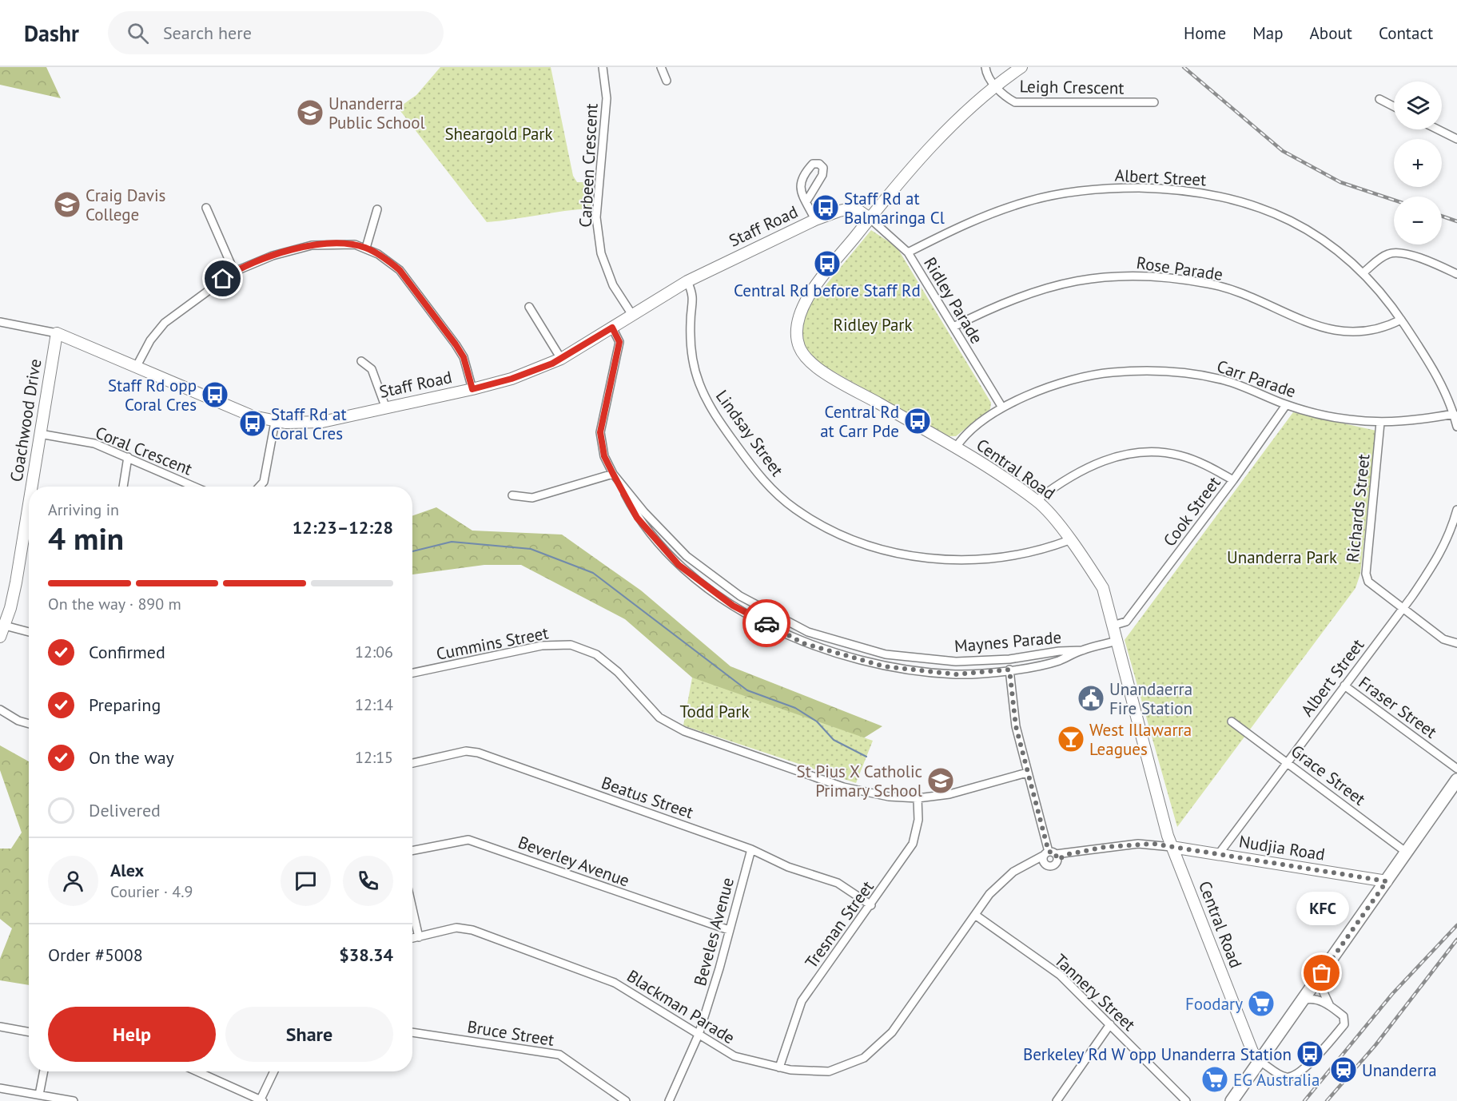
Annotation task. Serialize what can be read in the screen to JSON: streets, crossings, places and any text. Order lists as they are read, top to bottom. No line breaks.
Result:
{"streets":{"street":["Leigh Crescent","Carbeen Crescent","Albert Street","Staff Road","Rose Parade","Ridley Parade","Carr Parade","Coachwood Drive","Lindsay Street","Coral Crescent","Central Road","Richards Street","Cook Street","Maynes Parade","Cummins Street","Fraser Street","Grace Street","Beatus Street","Nudjia Road","Beverley Avenue","Tresnan Street","Beveles Avenue","Tannery Street","Blackman Parade","Bruce Street"]},"crossings":[["Leigh Crescent","Central Road"],["Carbeen Crescent","Staff Road"],["Albert Street","Rose Parade"],["Albert Street","Ridley Parade"],["Albert Street","Carr Parade"],["Albert Street","Richards Street"],["Albert Street","Fraser Street"],["Albert Street","Grace Street"],["Albert Street","Nudjia Road"],["Staff Road","Ridley Parade"],["Staff Road","Coachwood Drive"],["Staff Road","Lindsay Street"],["Staff Road","Central Road"],["Staff Road","Maynes Parade"],["Rose Parade","Ridley Parade"],["Ridley Parade","Carr Parade"],["Ridley Parade","Central Road"],["Carr Parade","Central Road"],["Carr Parade","Richards Street"],["Carr Parade","Cook Street"],["Coachwood Drive","Coral Crescent"],["Lindsay Street","Central Road"],["Central Road","Cook Street"],["Central Road","Maynes Parade"],["Central Road","Nudjia Road"],["Central Road","Blackman Parade"],["Cummins Street","Tresnan Street"],["Beatus Street","Tresnan Street"],["Beatus Street","Beveles Avenue"],["Nudjia Road","Blackman Parade"],["Beverley Avenue","Beveles Avenue"],["Tresnan Street","Blackman Parade"],["Beveles Avenue","Blackman Parade"],["Tannery Street","Blackman Parade"]],"parks":["Sheargold Park","Ridley Park","Unanderra Park","Todd Park"],"places":{"school or university":["Unanderra Public School","Craig Davis College","St Pius X Catholic Primary School"],"bus stop":["Staff Rd at Balmaringa Cl","Central Rd before Staff Rd","Staff Rd opp Coral Cres","Central Rd at Carr Pde","Staff Rd at Coral Cres","Berkeley Rd W opp Unanderra Station"],"public building":["Unandaerra Fire Station"],"bar":["West Illawarra Leagues"],"other":["KFC"],"supermarket":["Foodary","EG Australia"],"station":["Unanderra"]},"page":{"header":"Dashr","search":"Search here","nav":["Home","Map","About","Contact"],"map_buttons":["+","−"],"heading":["4 min","Arriving in","12:23–12:28"],"panel":["Alex","Courier · 4.9","Order #5008","$38.34"],"bar":"On the way · 890 m","list":[["Confirmed","12:06"],["Preparing","12:14"],["On the way","12:15"],"Delivered"],"bubble":"KFC","buttons":["Help","Share"]}}
